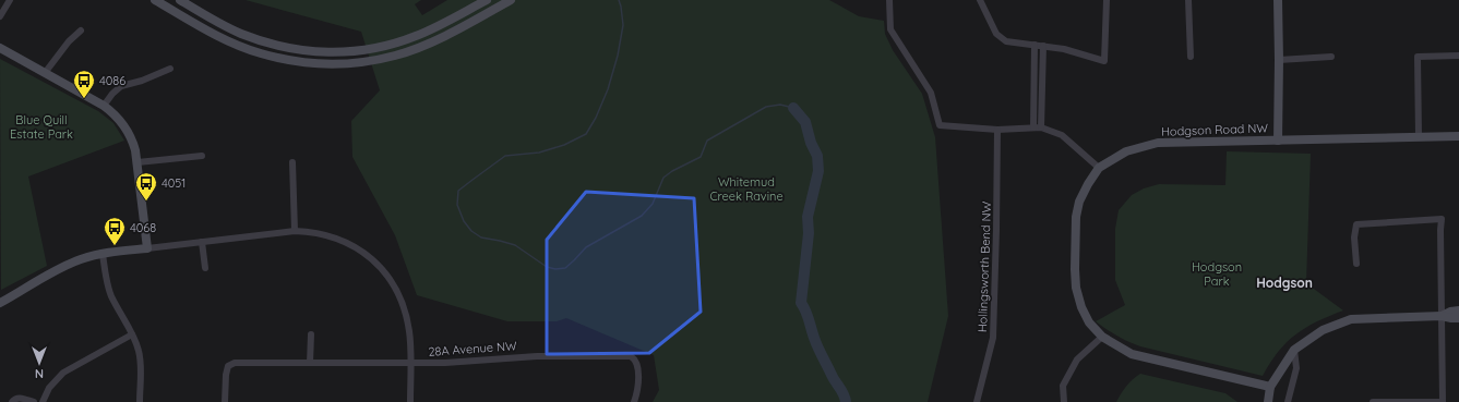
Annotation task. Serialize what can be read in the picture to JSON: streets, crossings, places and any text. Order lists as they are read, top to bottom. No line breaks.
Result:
{"streets":{"street":["Hodgson Road NW","Hollingsworth Bend NW","28A Avenue NW"]},"districts":["Hodgson"],"parks":["Blue Quill Estate Park","Whitemud Creek Ravine","Hodgson Park"],"places":{"bus stop":["4086","4051","4068"]},"north":"bottom"}
